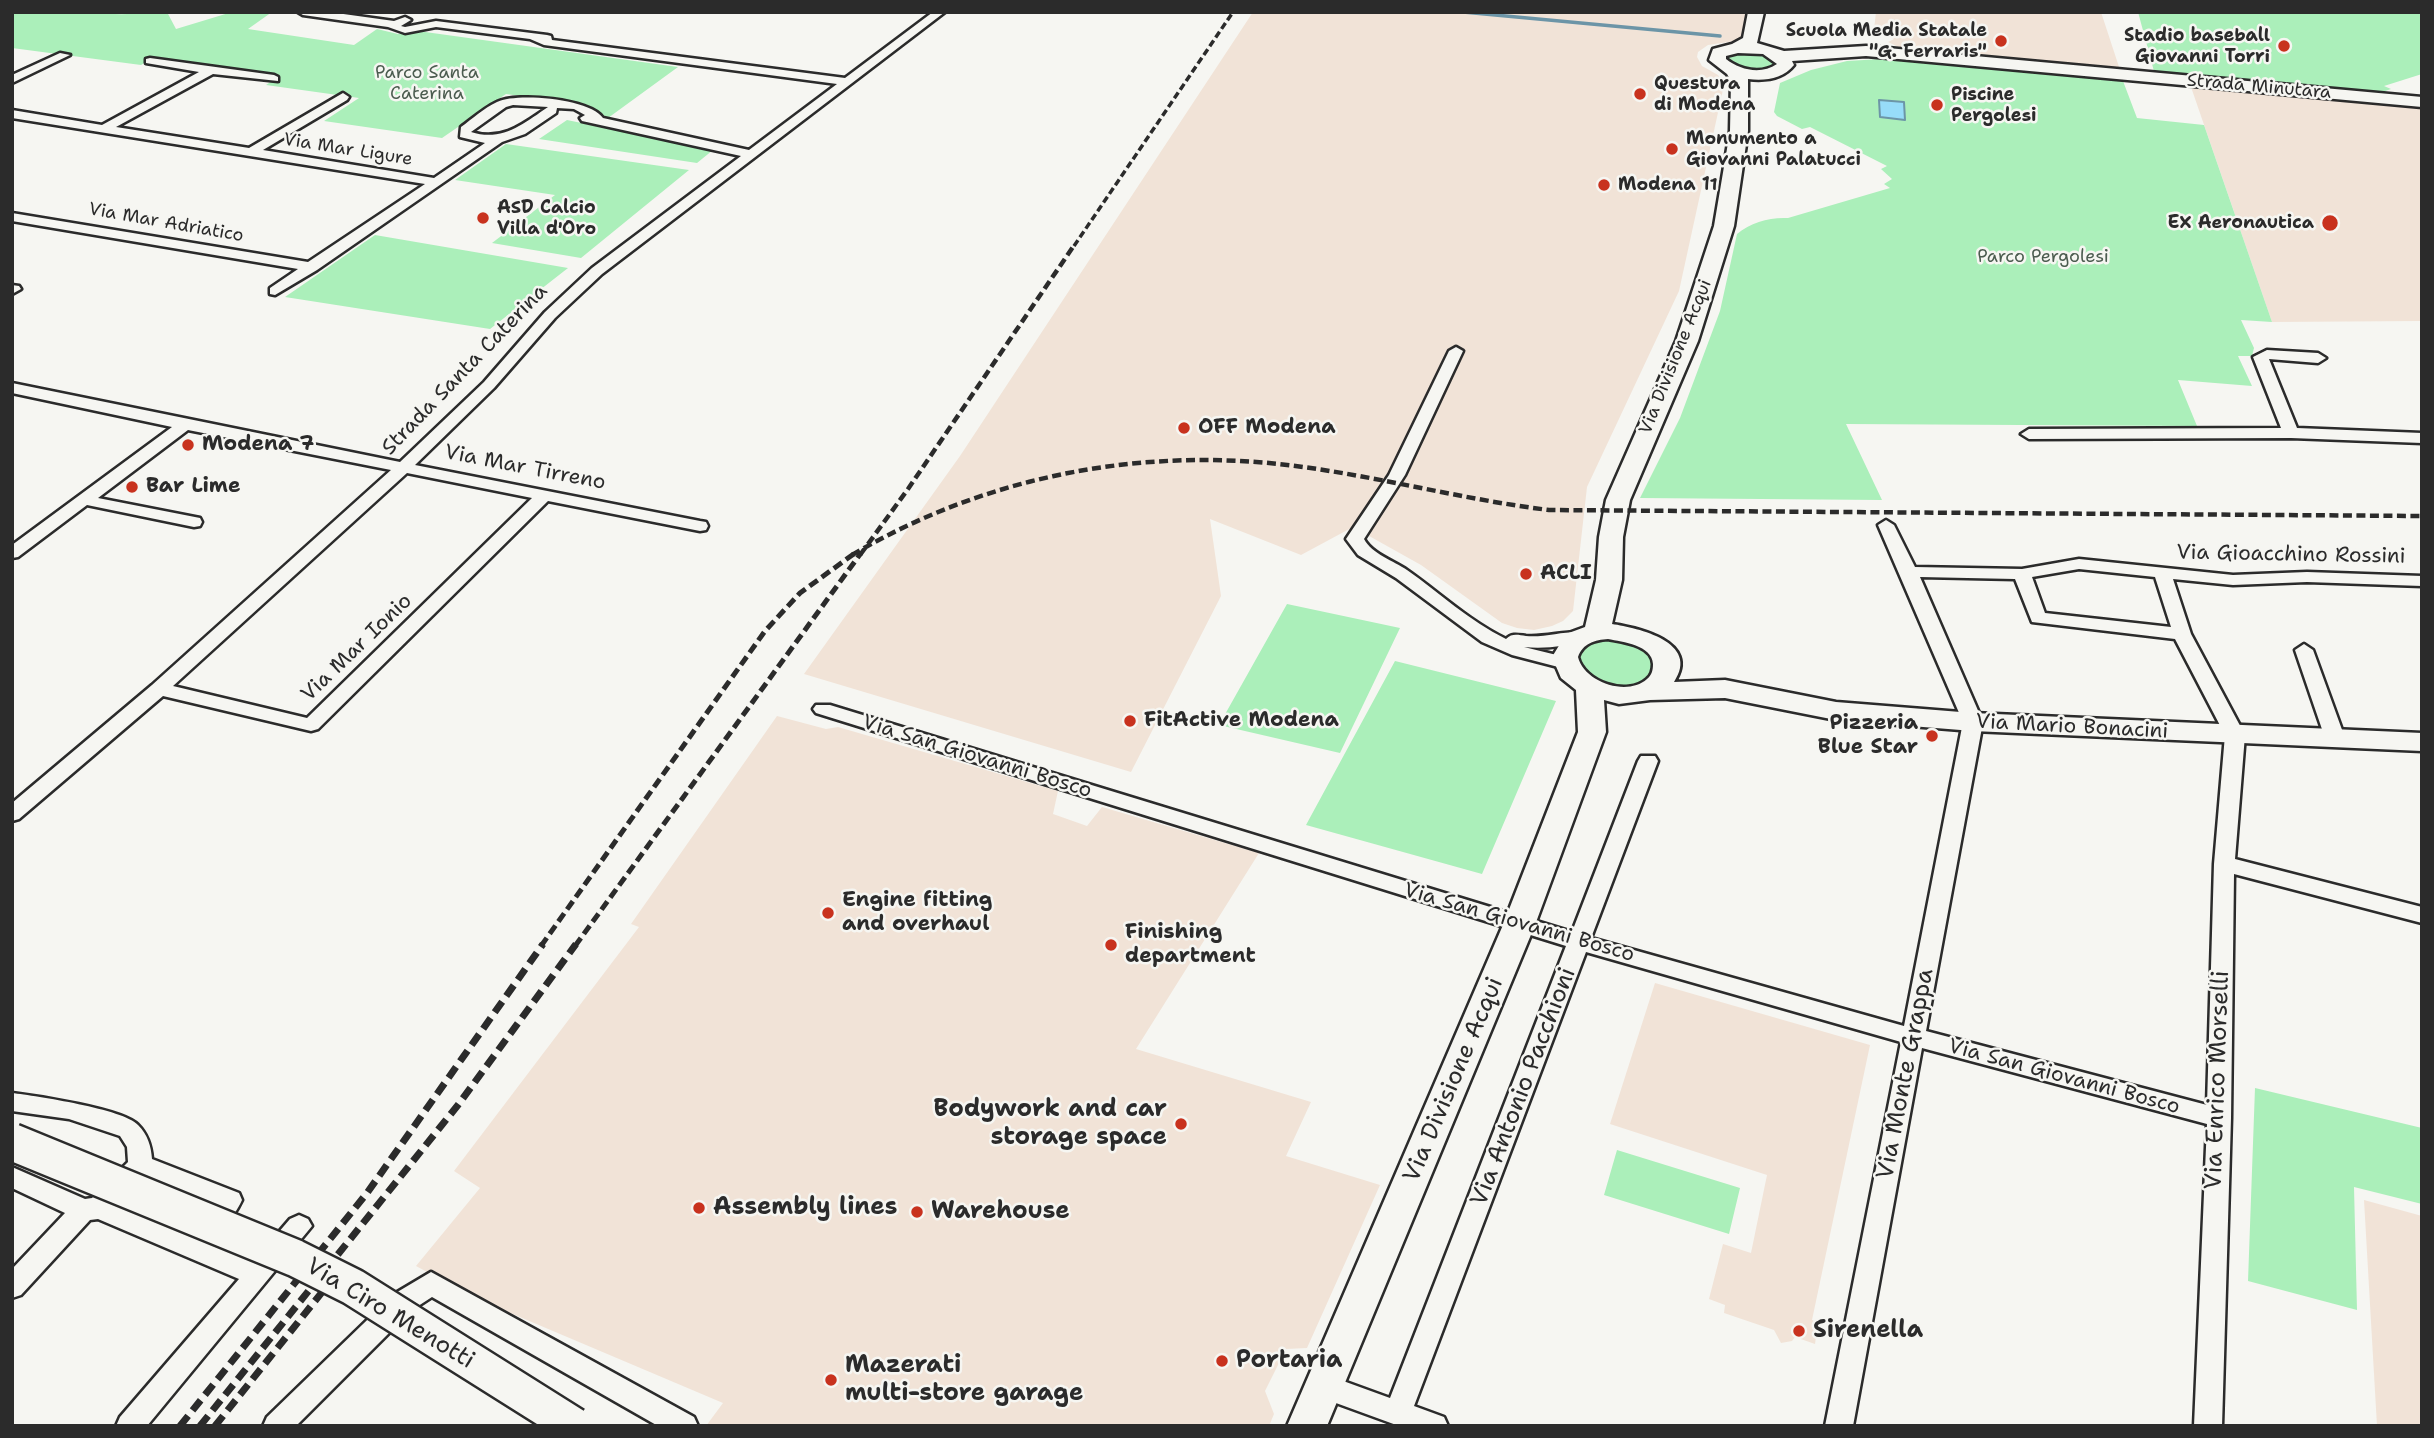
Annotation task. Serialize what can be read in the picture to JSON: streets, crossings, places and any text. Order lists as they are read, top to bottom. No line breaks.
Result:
{"streets":{"main road":["Strada Minutara","Via Divisione Acqui","Via Mario Bonacini","Via Ciro Menotti"],"street":["Via Mar Ligure","Via Mar Adriatico","Strada Santa Caterina","Via Mar Tirreno","Via Gioacchino Rossini","Via Mar Ionio","Via San Giovanni Bosco","Via Monte Grappa","Via Enrico Morselli","Via Antonio Pacchioni"]},"crossings":[["Strada Minutara","Via Divisione Acqui"],["Via Divisione Acqui","Via Mario Bonacini"],["Via Divisione Acqui","Via San Giovanni Bosco"],["Strada Santa Caterina","Via Mar Tirreno"],["Strada Santa Caterina","Via Mar Ionio"],["Via Mar Tirreno","Via Mar Ionio"],["Via Mario Bonacini","Via Monte Grappa"],["Via Mario Bonacini","Via Enrico Morselli"],["Via San Giovanni Bosco","Via Monte Grappa"],["Via San Giovanni Bosco","Via Enrico Morselli"],["Via San Giovanni Bosco","Via Antonio Pacchioni"]],"parks":["Parco Santa Caterina","Parco Pergolesi"],"places":["Scuola Media Statale \"G. Ferraris\"","Stadio baseball Giovanni Torri","Questura di Modena","Piscine Pergolesi","Monumento a Giovanni Palatucci","Modena 11","ASD Calcio Villa d'Oro","EX Aeronautica","OFF Modena","Modena 7","Bar Lime","ACLI","FitActive Modena","Pizzeria Blue Star","Engine fitting and overhaul","Finishing department","Bodywork and car storage space","Assembly lines","Warehouse","Sirenella","Portaria","Mazerati multi-store garage"]}
